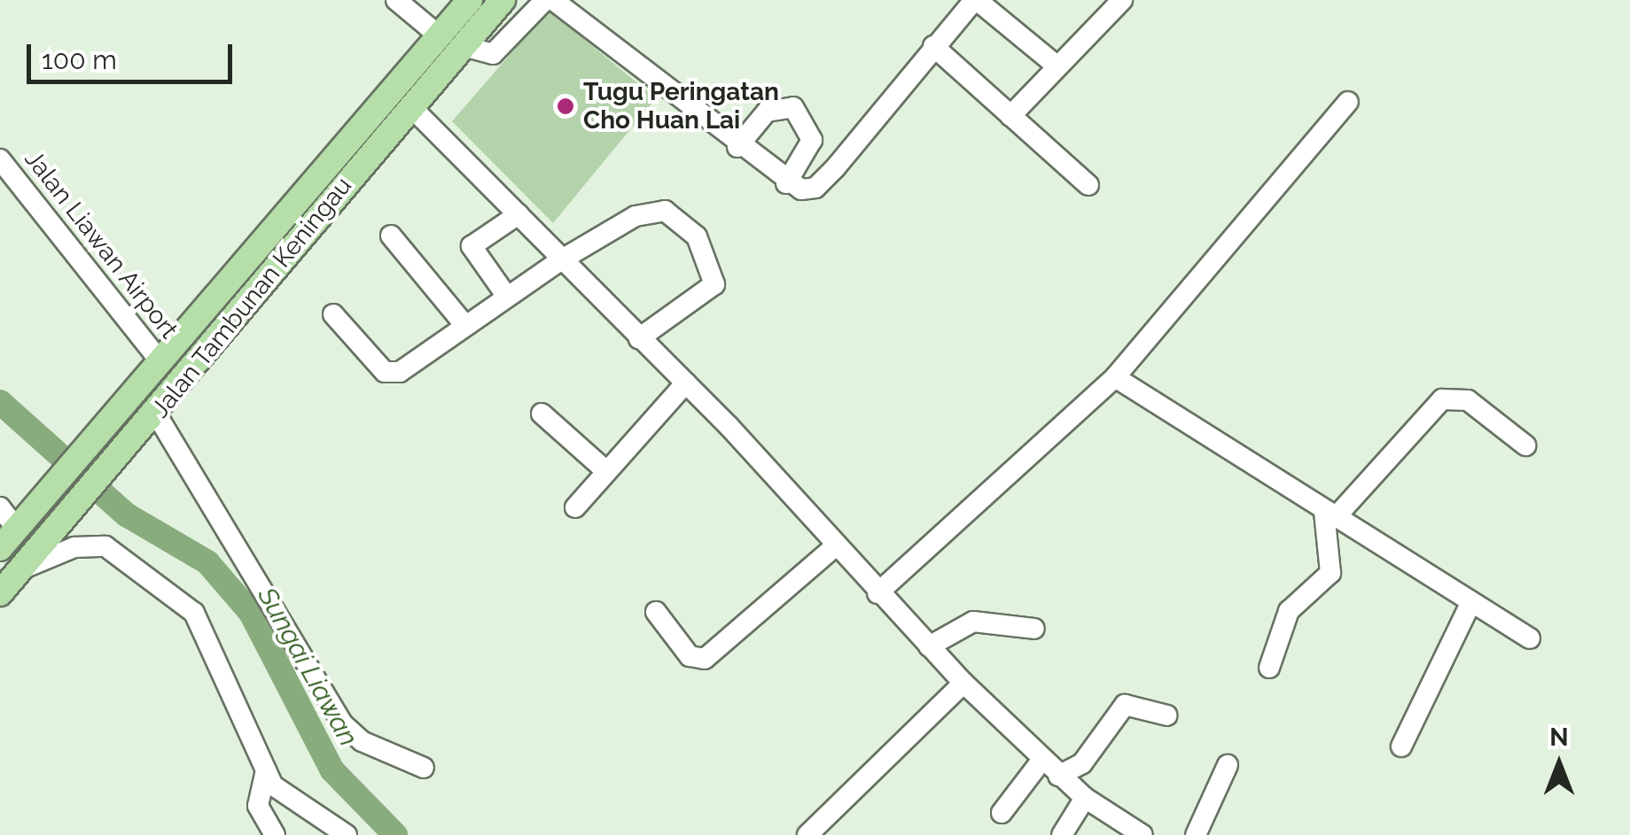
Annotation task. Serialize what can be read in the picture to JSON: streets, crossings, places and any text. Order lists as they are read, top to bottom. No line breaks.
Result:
{"streets":{"main road":["Jalan Tambunan Keningau"],"street":["Jalan Liawan Airport"]},"crossings":[["Jalan Liawan Airport","Jalan Tambunan Keningau"]],"water":["Sungai Liawan"],"places":["Tugu Peringatan Cho Huan Lai"],"scale_bar":"100 m","north":"top"}
